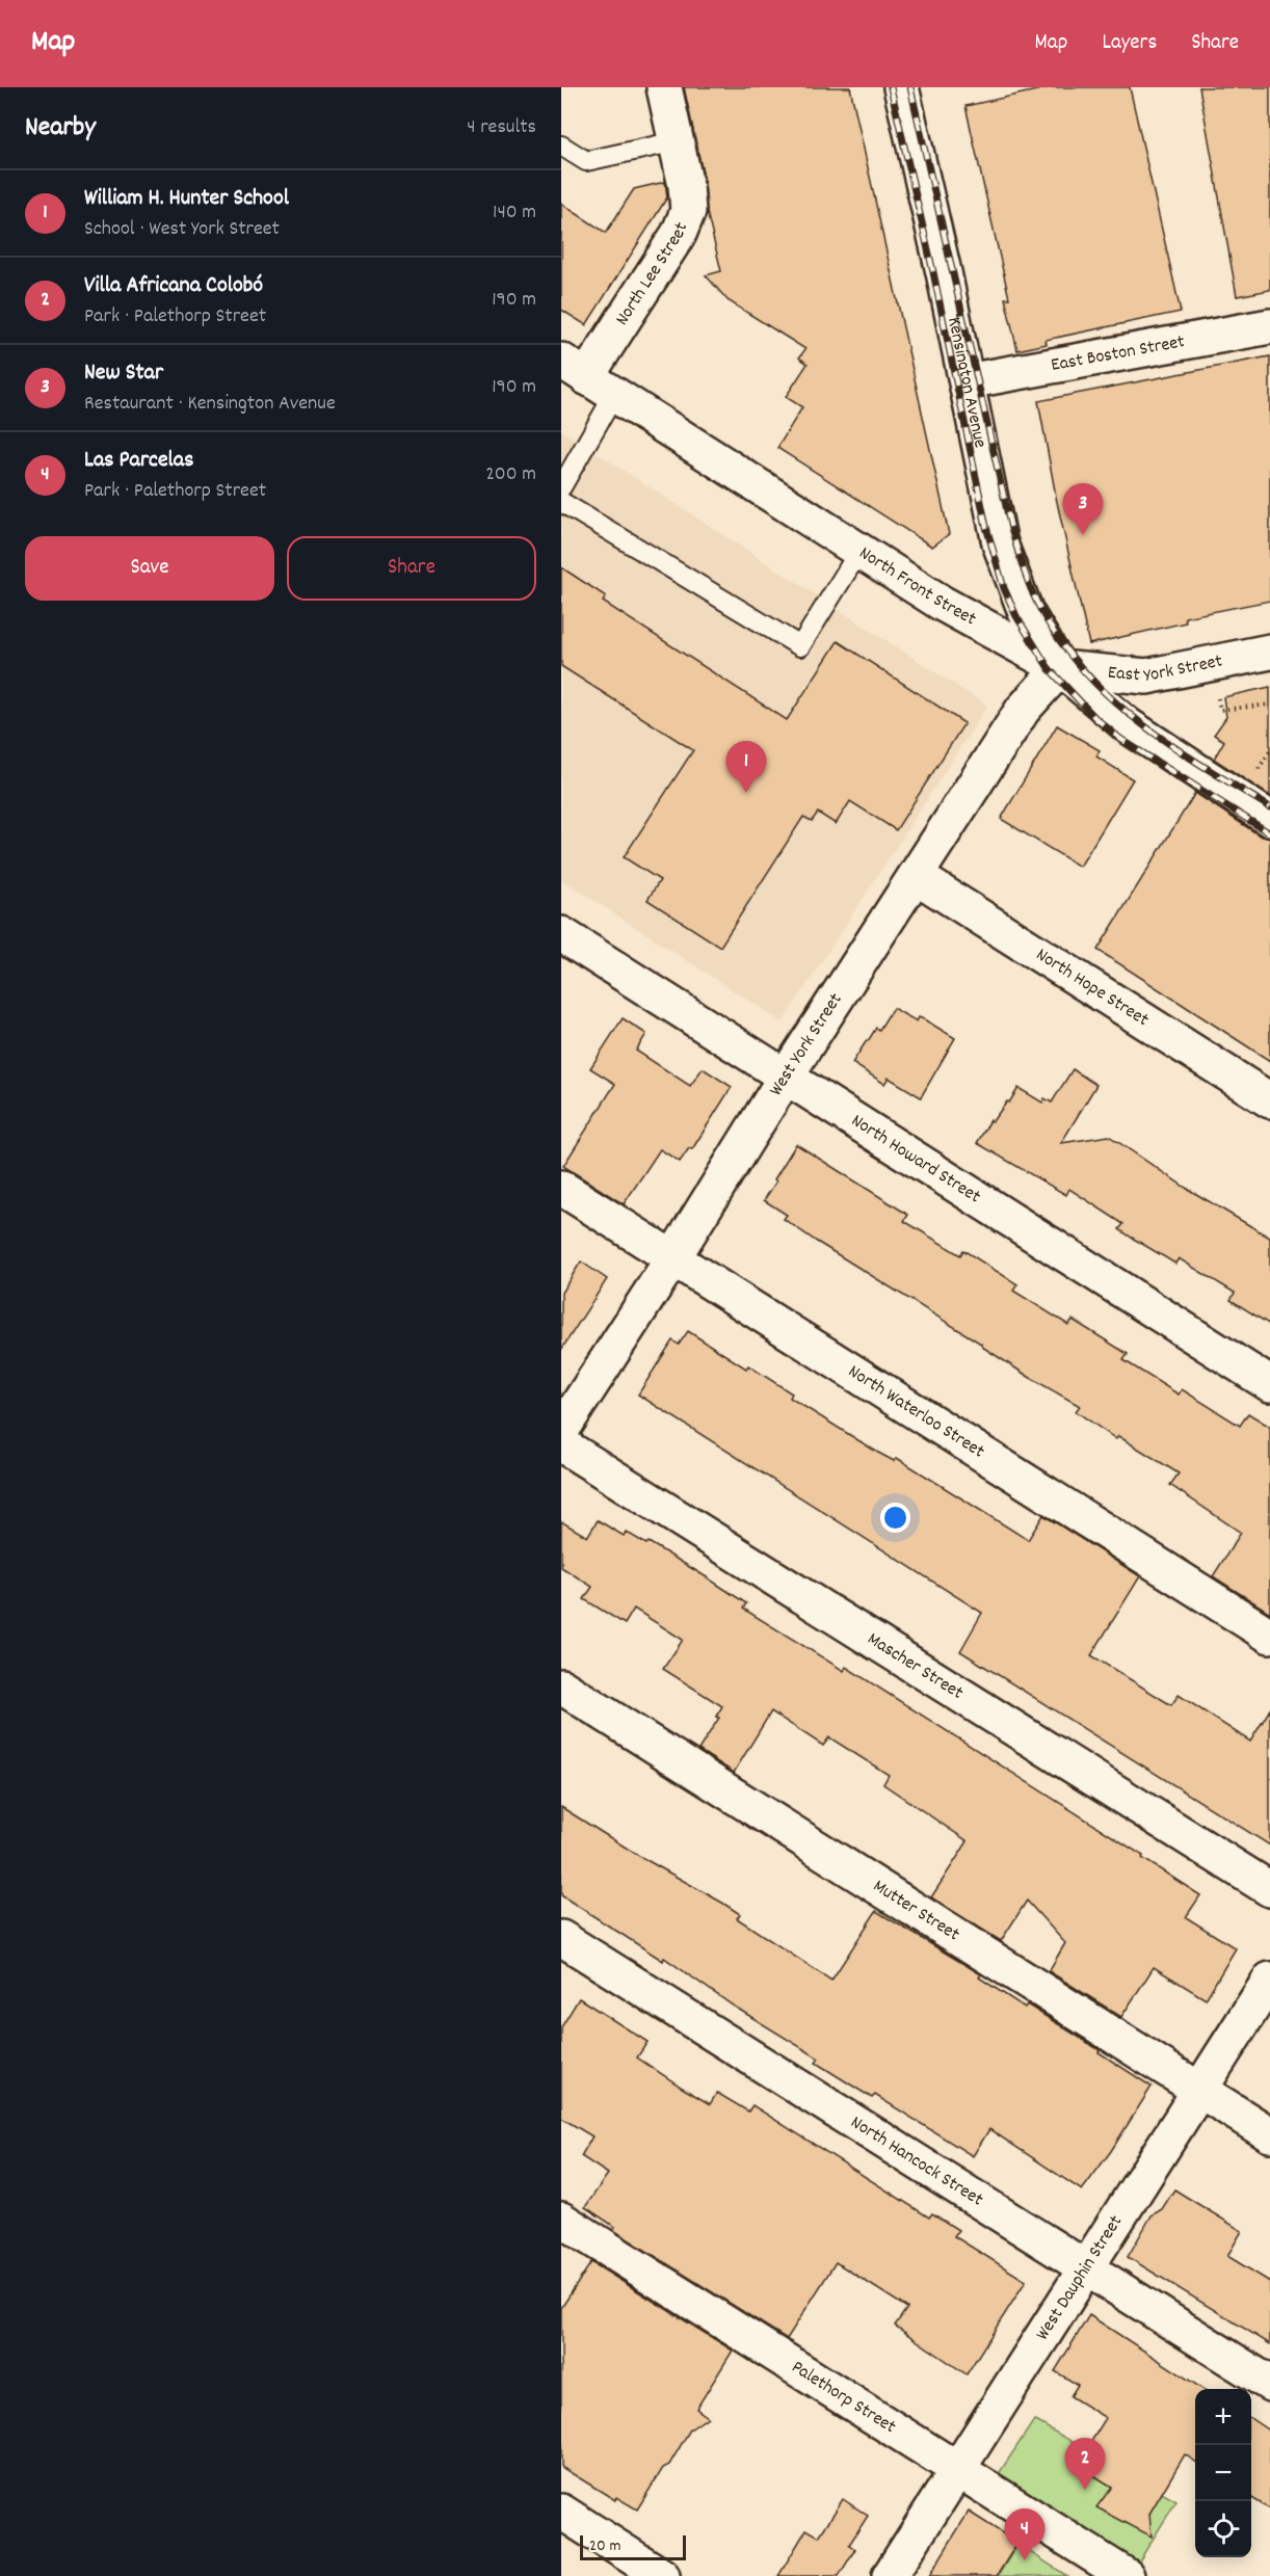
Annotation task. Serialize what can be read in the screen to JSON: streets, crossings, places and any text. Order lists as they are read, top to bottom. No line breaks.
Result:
{"streets":{"street":["North Lee Street","East Boston Street","Kensington Avenue","North Front Street","East York Street","North Hope Street","West York Street","North Howard Street","North Waterloo Street","Mascher Street","Mutter Street","North Hancock Street","West Dauphin Street","Palethorp Street"]},"crossings":[["North Lee Street","North Front Street"],["East Boston Street","Kensington Avenue"],["Kensington Avenue","North Front Street"],["Kensington Avenue","East York Street"],["Kensington Avenue","West York Street"],["North Front Street","East York Street"],["North Front Street","West York Street"],["East York Street","West York Street"],["North Hope Street","West York Street"],["West York Street","North Howard Street"],["West York Street","North Waterloo Street"],["Mutter Street","West Dauphin Street"],["North Hancock Street","West Dauphin Street"],["West Dauphin Street","Palethorp Street"]],"scale_bar":"20 m","page":{"header":"Map","nav":["Map","Layers","Share"],"heading":["Nearby","4 results"],"list":[{"mark":"1","name":"William H. Hunter School","note":"School · West York Street","value":"140 m"},{"mark":"2","name":"Villa Africana Colobó","note":"Park · Palethorp Street","value":"190 m"},{"mark":"3","name":"New Star","note":"Restaurant · Kensington Avenue","value":"190 m"},{"mark":"4","name":"Las Parcelas","note":"Park · Palethorp Street","value":"200 m"}],"pins":["3","1","2","4"],"buttons":["Save","Share"],"map_buttons":["+","−"],"scale":"20 m"}}
